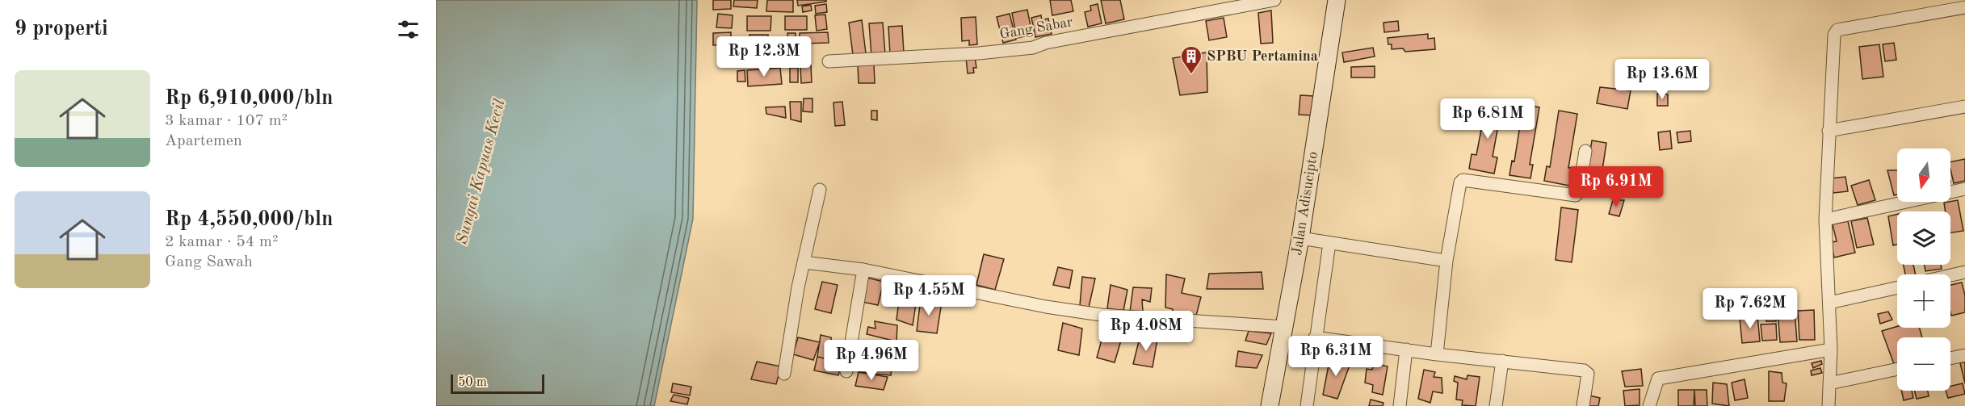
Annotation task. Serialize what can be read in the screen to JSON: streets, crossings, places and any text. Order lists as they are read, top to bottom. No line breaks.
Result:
{"streets":{"main road":["Jalan Adisucipto"],"street":["Gang Sabar"]},"water":["Sungai Kapuas Kecil"],"places":{"building":["SPBU Pertamina"]},"scale_bar":"50 m","north":"bottom","page":{"heading":"9 properti","price":["Rp 12.3M","Rp 13.6M","Rp 6.81M","Rp 6.91M","Rp 4.55M","Rp 7.62M","Rp 4.08M","Rp 6.31M","Rp 4.96M"],"list":[{"name":"Rp 6,910,000/bln","note":"3 kamar · 107 m² · Apartemen"},{"name":"Rp 4,550,000/bln","note":"2 kamar · 54 m² · Gang Sawah"}],"map_buttons":["+","−"],"scale":"50 m"}}
